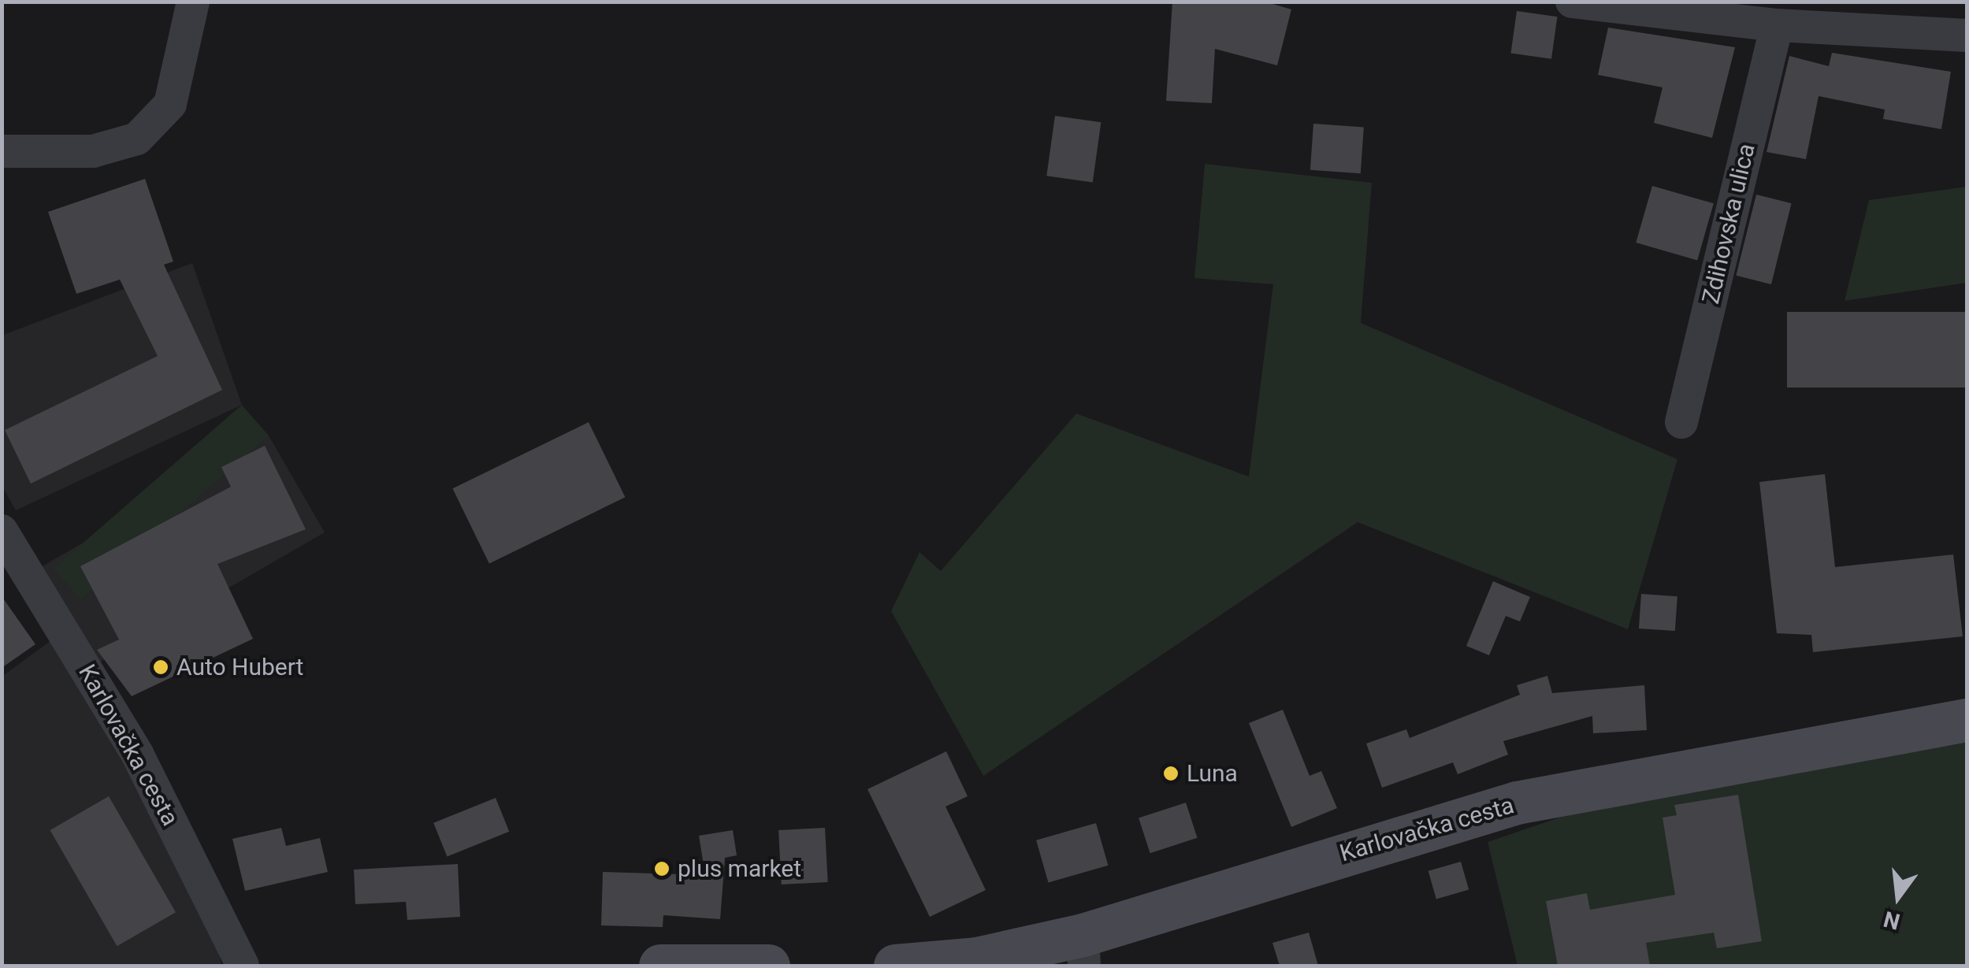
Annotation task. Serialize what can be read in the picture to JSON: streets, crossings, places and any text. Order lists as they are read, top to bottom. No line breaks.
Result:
{"streets":{"street":["Zdihovska ulica","Karlovačka cesta"]},"places":["Auto Hubert","Luna","plus market"],"north":"bottom"}
